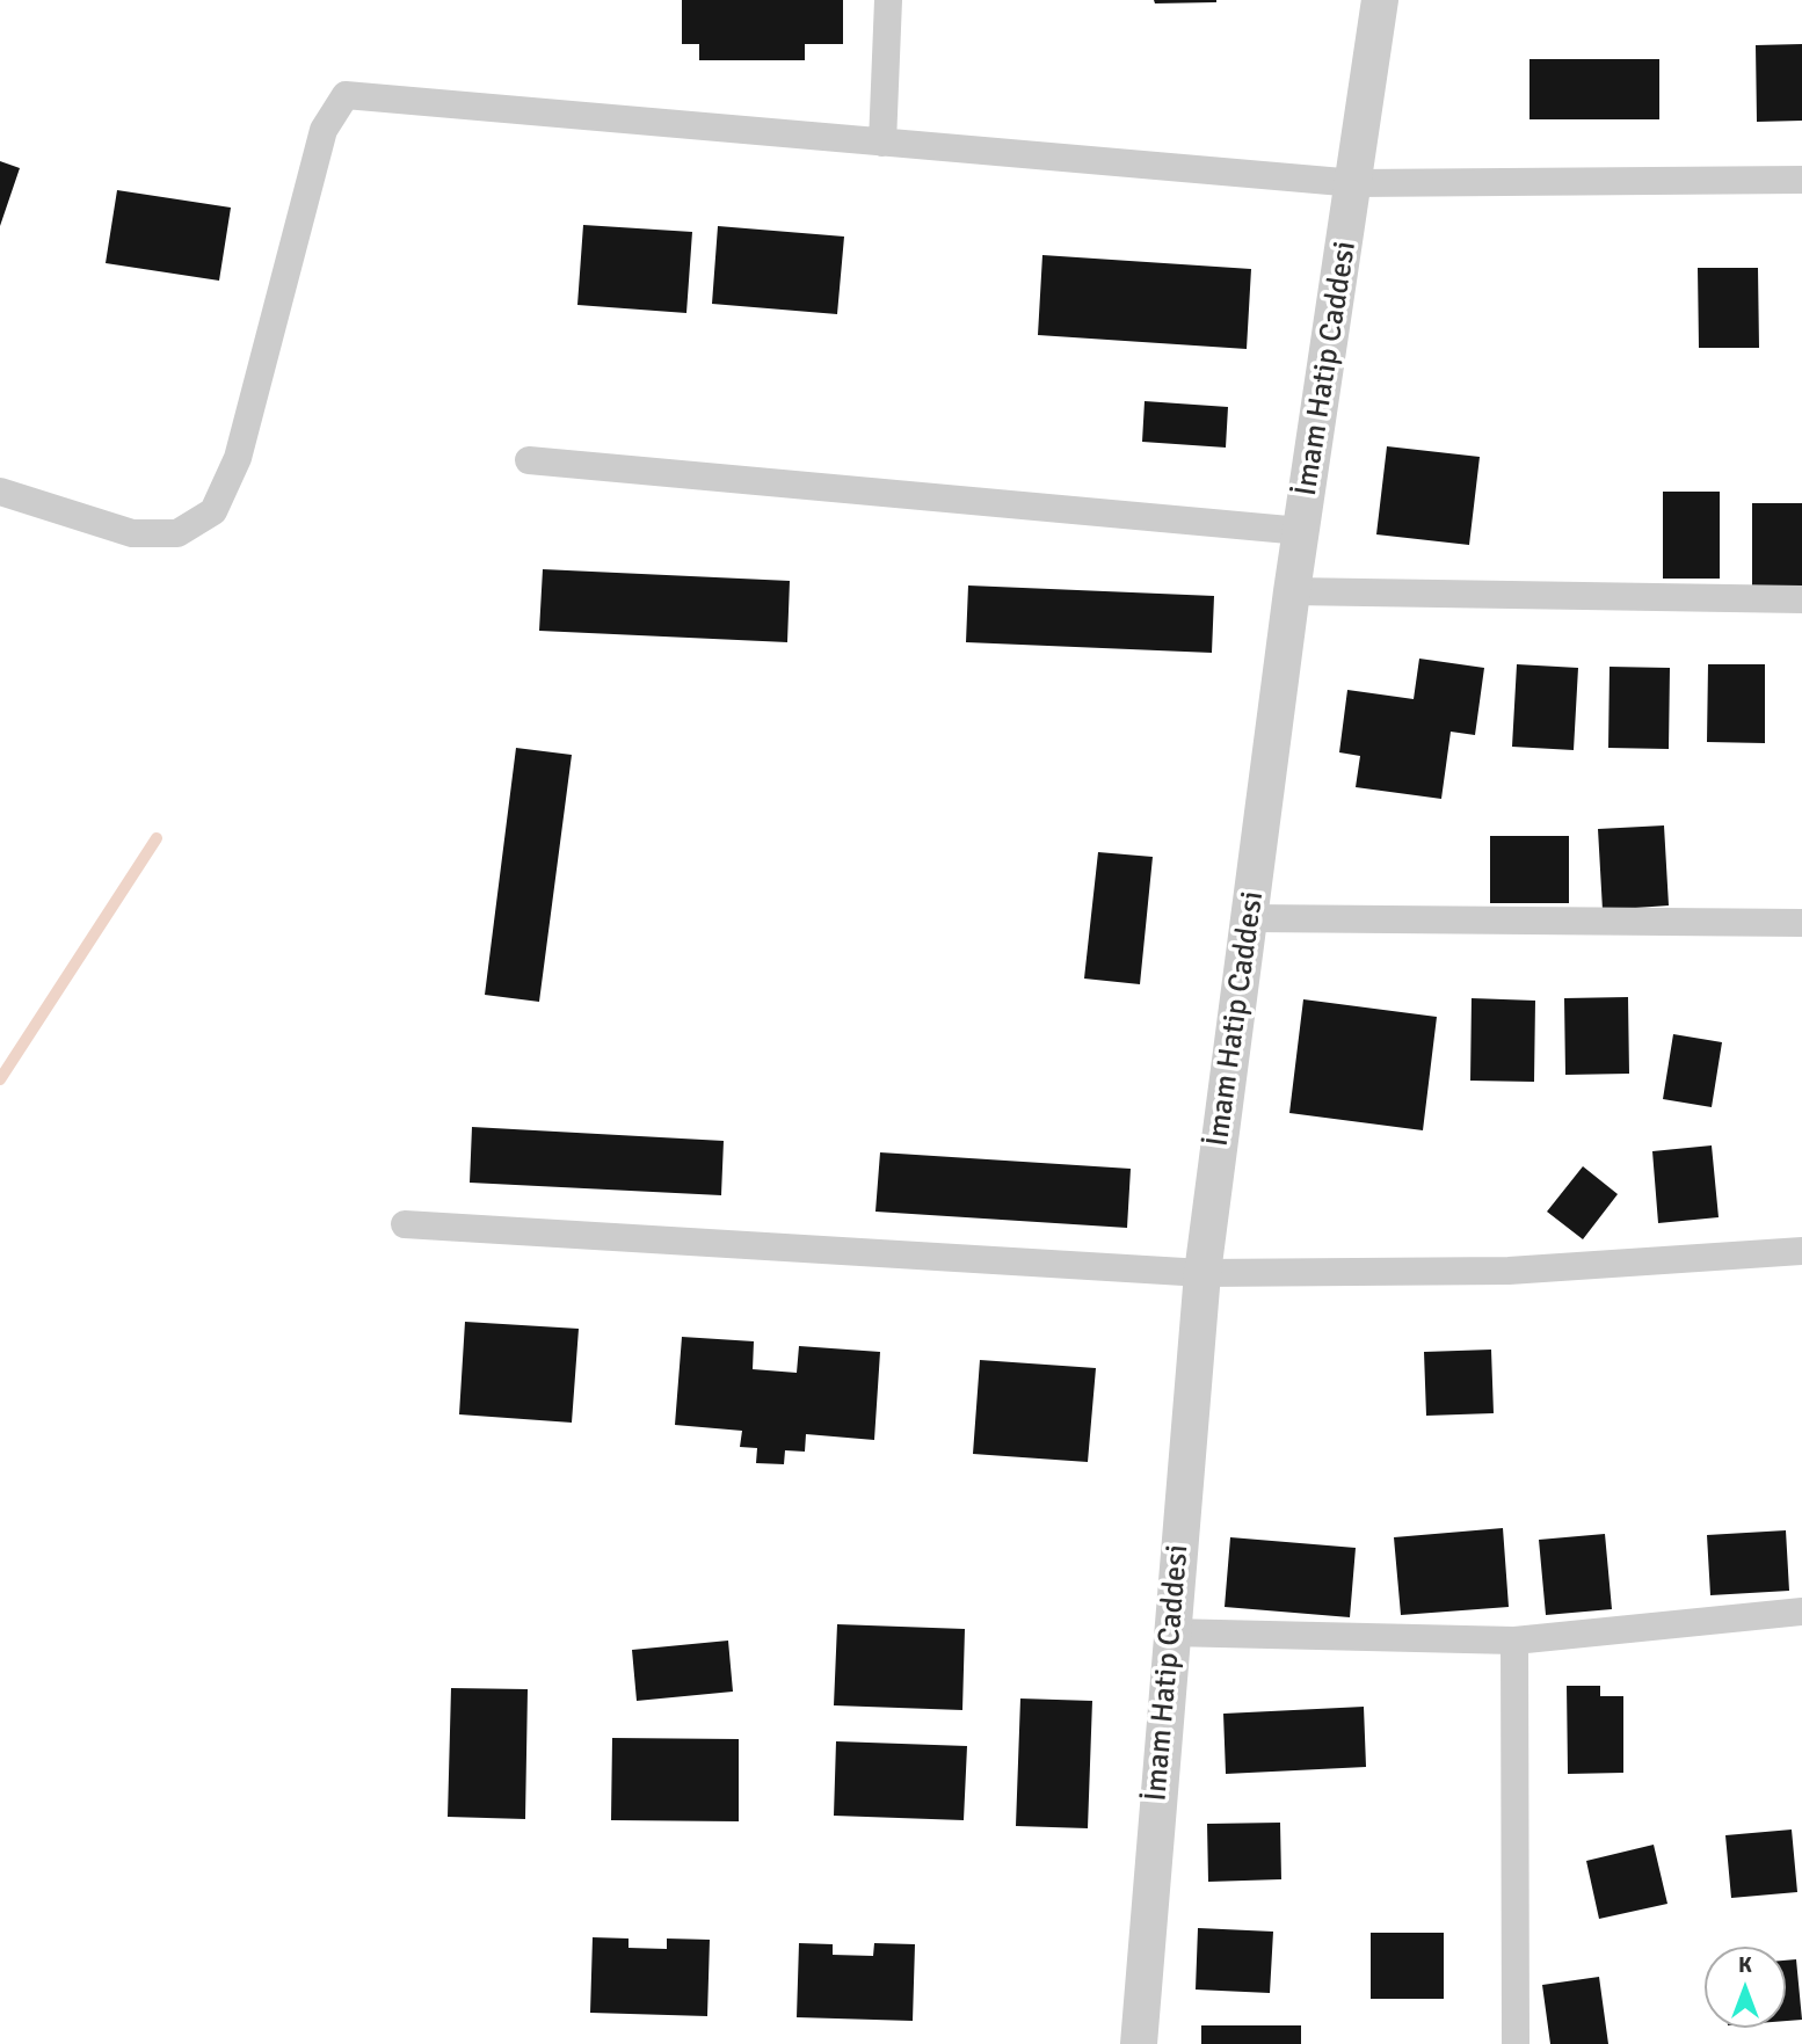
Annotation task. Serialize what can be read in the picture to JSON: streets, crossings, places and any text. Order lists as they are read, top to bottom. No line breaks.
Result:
{"streets":{"street":["İmam Hatip Caddesi"]},"north":"top"}
